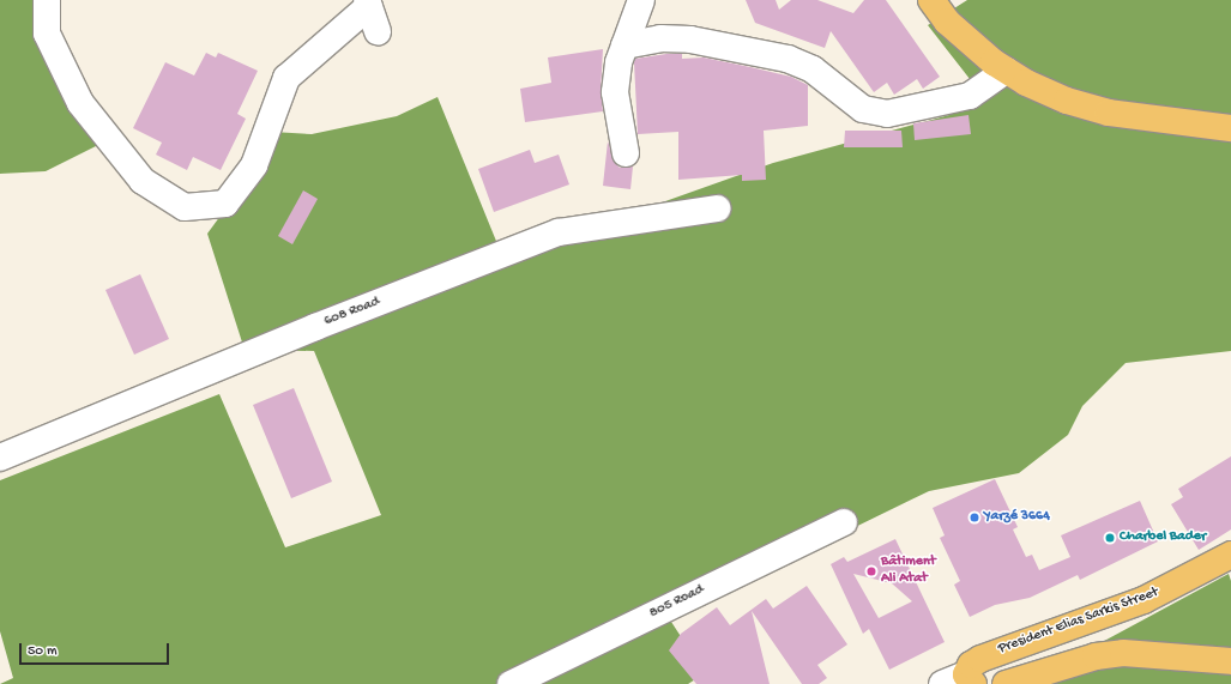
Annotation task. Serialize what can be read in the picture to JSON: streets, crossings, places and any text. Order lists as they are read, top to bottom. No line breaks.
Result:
{"streets":{"main road":["President Elias Sarkis Street"],"street":["608 Road","805 Road"]},"places":["Yarzé 3664","Charbel Bader","Bâtiment Ali Atat"],"scale_bar":"50 m"}
